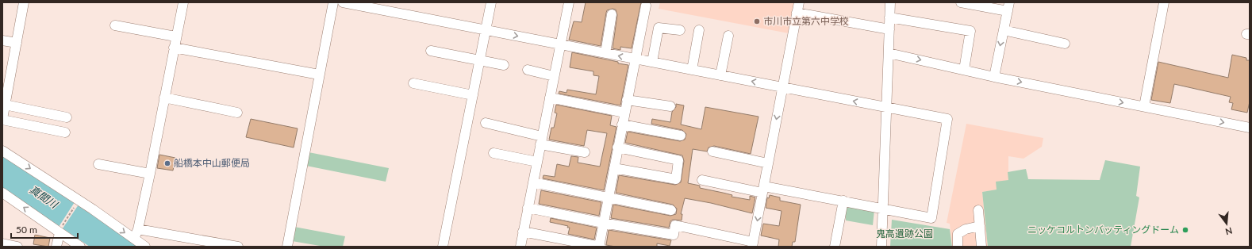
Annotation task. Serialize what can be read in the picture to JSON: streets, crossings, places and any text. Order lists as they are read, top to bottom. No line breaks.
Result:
{"water":["真間川"],"parks":["鬼高遺跡公園"],"places":["市川市立第六中学校","船橋本中山郵便局","ニッケコルトンバッティングドーム"],"scale_bar":"50 m","north":"bottom"}
